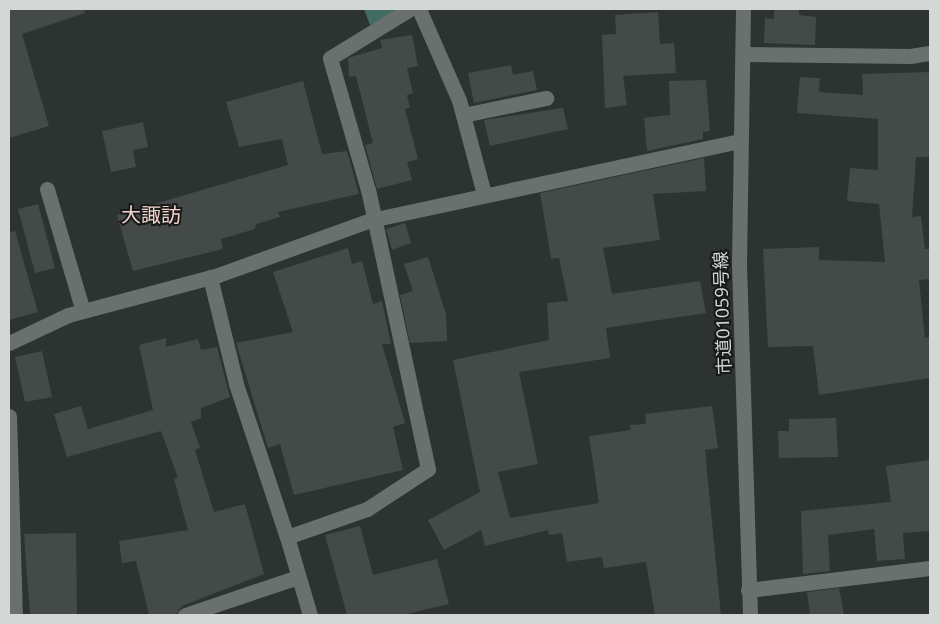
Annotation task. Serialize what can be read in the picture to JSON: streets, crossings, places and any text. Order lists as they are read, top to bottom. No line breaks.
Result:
{"streets":{"street":["市道01059号線"]},"districts":["大諏訪"]}
